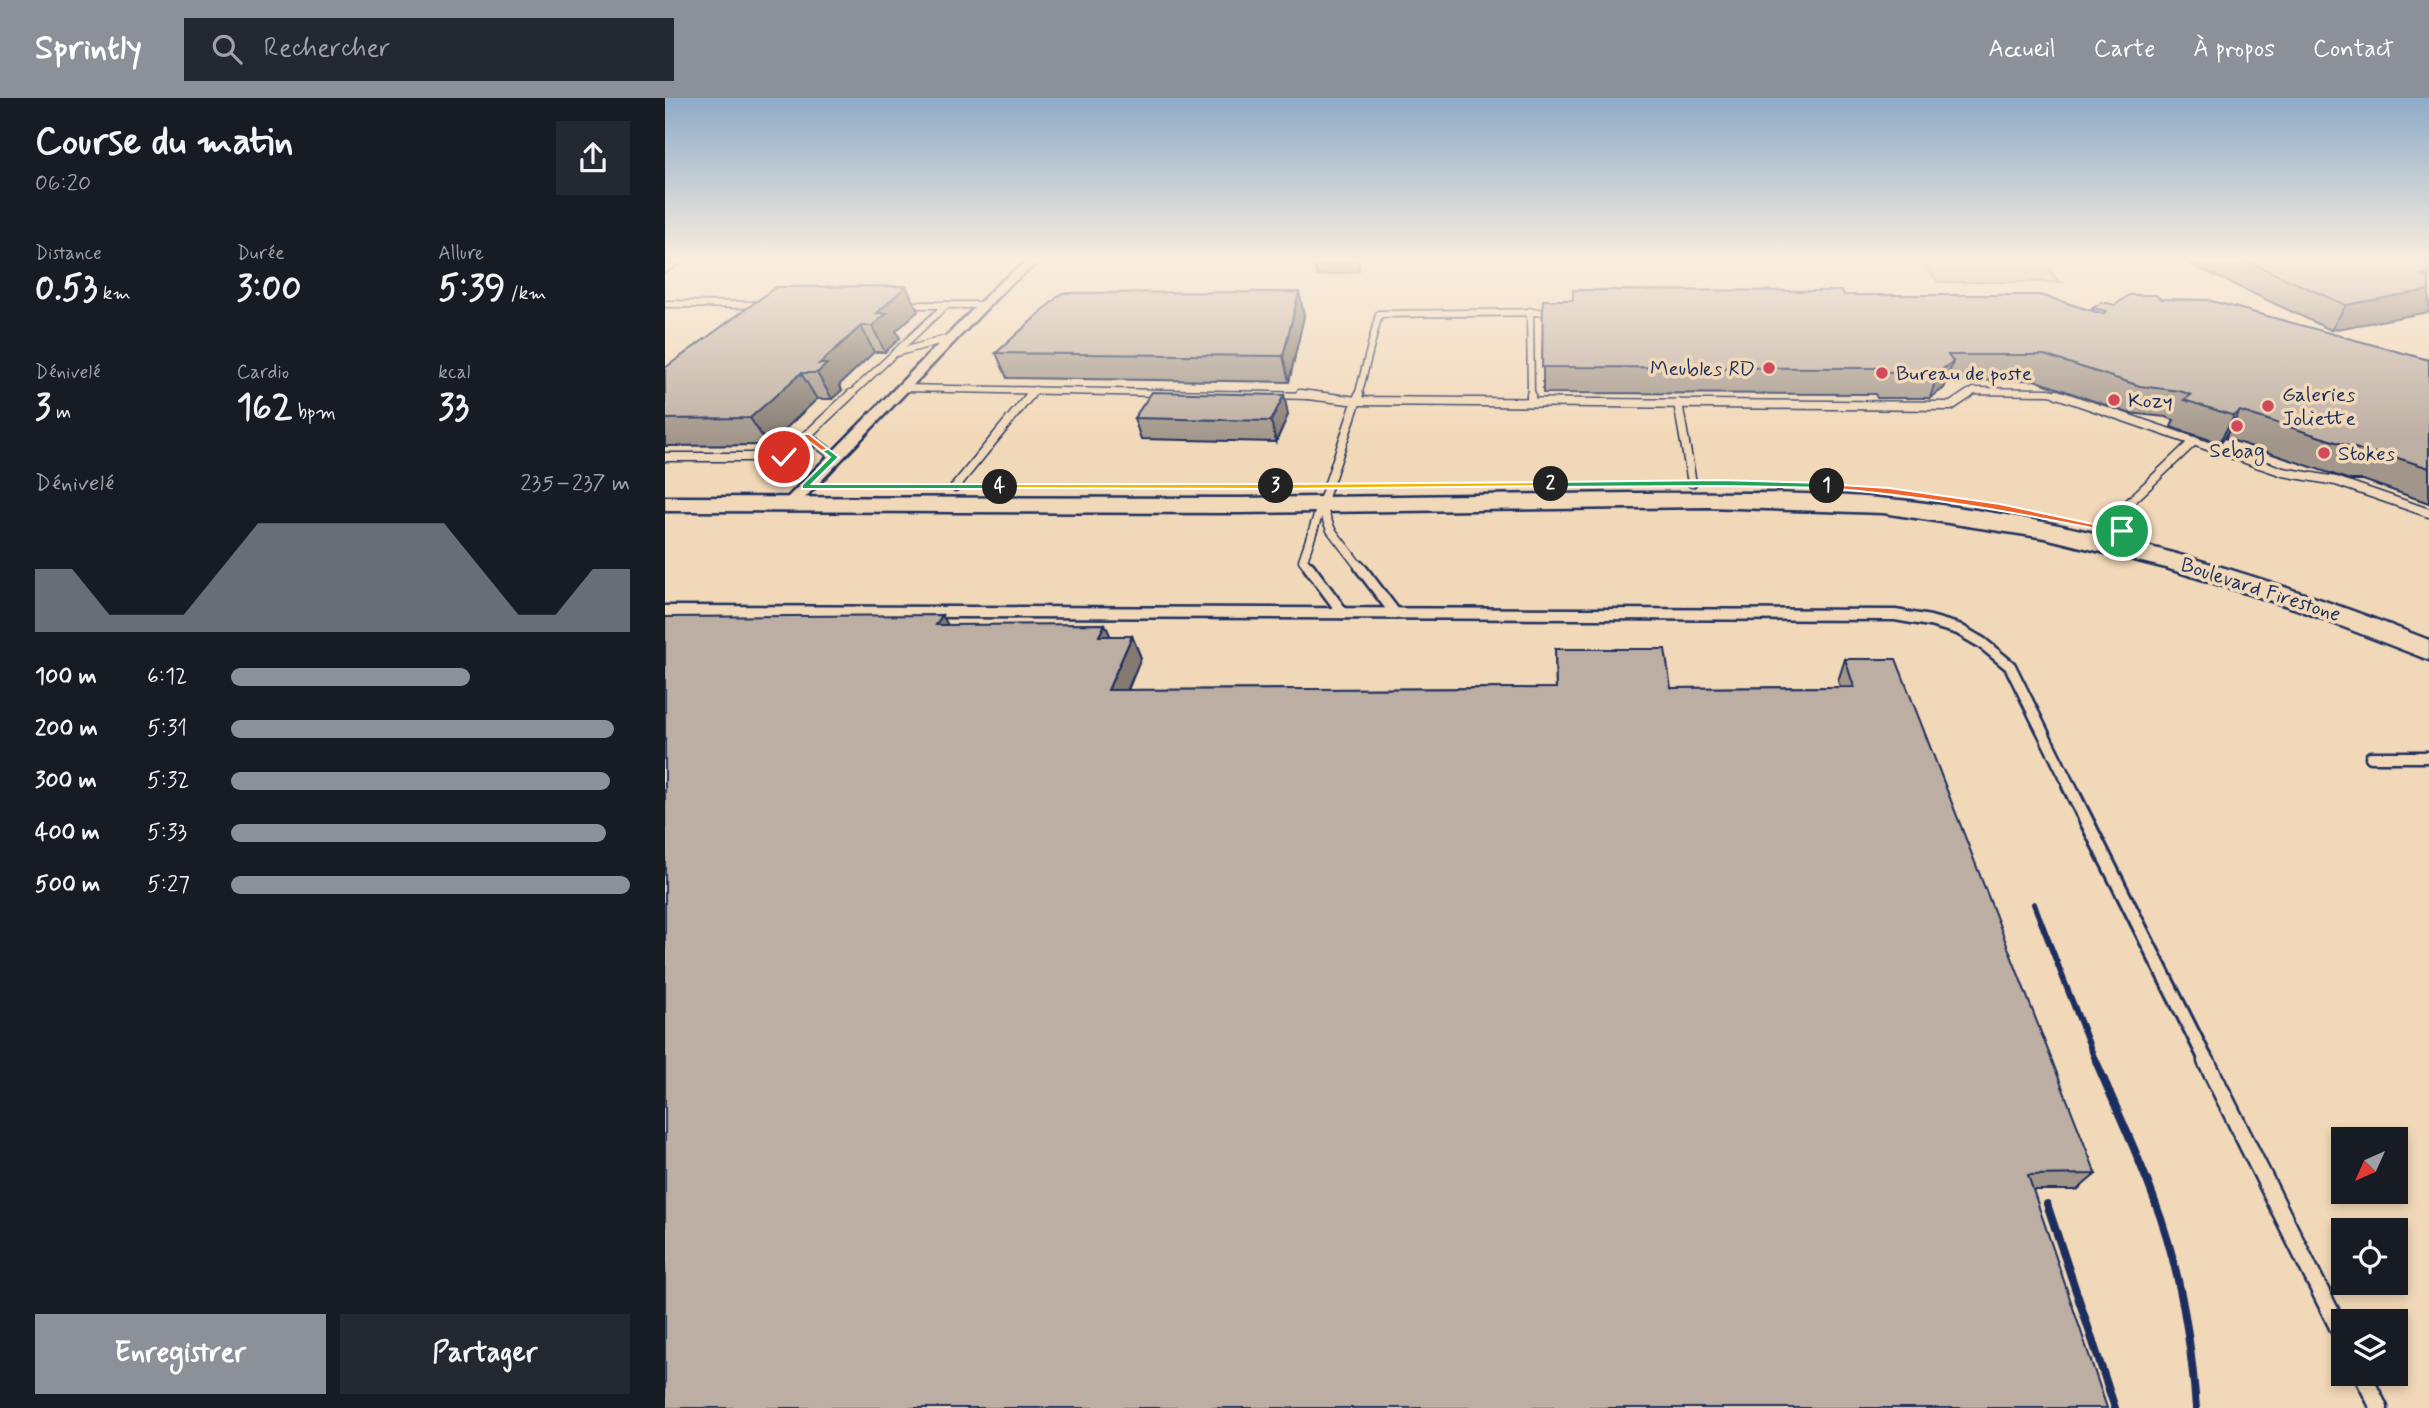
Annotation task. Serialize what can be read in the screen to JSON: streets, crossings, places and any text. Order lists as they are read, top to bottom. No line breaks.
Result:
{"streets":{"main road":["Boulevard Firestone"]},"places":["Meubles RD","Bureau de poste","Kozy","Galeries Joliette","Sebag","Stokes"],"north":"bottom left","page":{"header":"Sprintly","search":"Rechercher","nav":["Accueil","Carte","À propos","Contact"],"heading":["Course du matin","06:20"],"stats":[["Distance","0.53 km"],["Durée","3:00"],["Allure","5:39 /km"],["Dénivelé","3 m"],["Cardio","162 bpm"],["kcal","33"]],"chart":["Dénivelé","235–237 m"],"pins":["2","1","3","4"],"list":[{"name":"100 m","note":"6:12"},{"name":"200 m","note":"5:31"},{"name":"300 m","note":"5:32"},{"name":"400 m","note":"5:33"},{"name":"500 m","note":"5:27"}],"buttons":["Enregistrer","Partager"]}}
